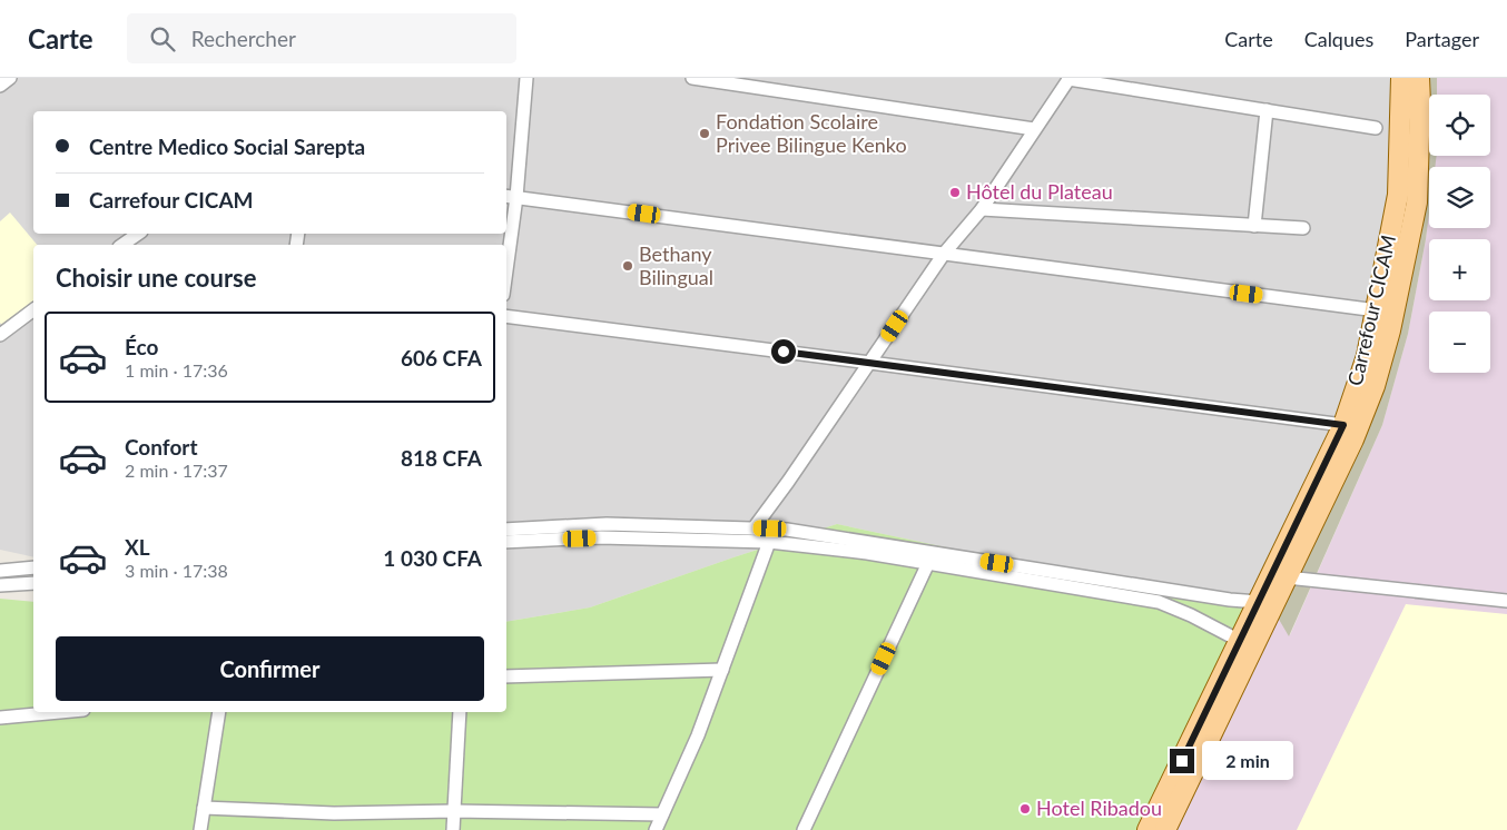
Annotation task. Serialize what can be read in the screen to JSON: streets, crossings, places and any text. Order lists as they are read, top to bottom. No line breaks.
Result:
{"streets":{"main road":["Carrefour CICAM"]},"places":["Fondation Scolaire Privee Bilingue Kenko","Hôtel du Plateau","Bethany Bilingual","Hotel Ribadou"],"page":{"header":"Carte","search":"Rechercher","nav":["Carte","Calques","Partager"],"map_buttons":["+","−"],"banner":["Centre Medico Social Sarepta","Carrefour CICAM"],"heading":"Choisir une course","list":[{"name":"Éco","note":"1 min · 17:36","value":"606 CFA"},{"name":"Confort","note":"2 min · 17:37","value":"818 CFA"},{"name":"XL","note":"3 min · 17:38","value":"1 030 CFA"}],"buttons":"Confirmer","bubble":"2 min"}}
